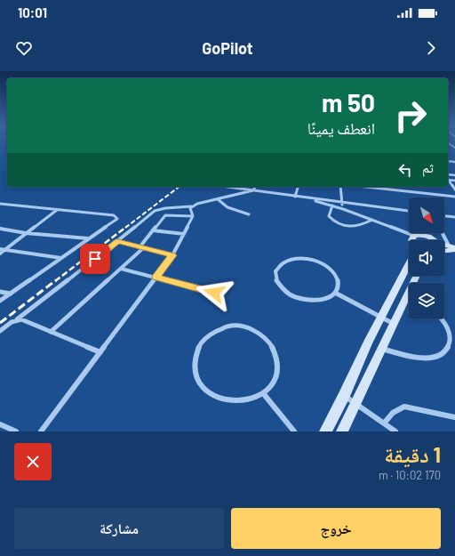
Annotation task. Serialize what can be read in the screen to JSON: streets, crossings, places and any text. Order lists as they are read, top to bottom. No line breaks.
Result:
{"north":"bottom right","page":{"status":"10:01","header":"GoPilot","turn":["50 m","انعطف يمينًا"],"then":"ثم","heading":["1 دقيقة","170 m · 10:02"],"buttons":["خروج","مشاركة"]}}
